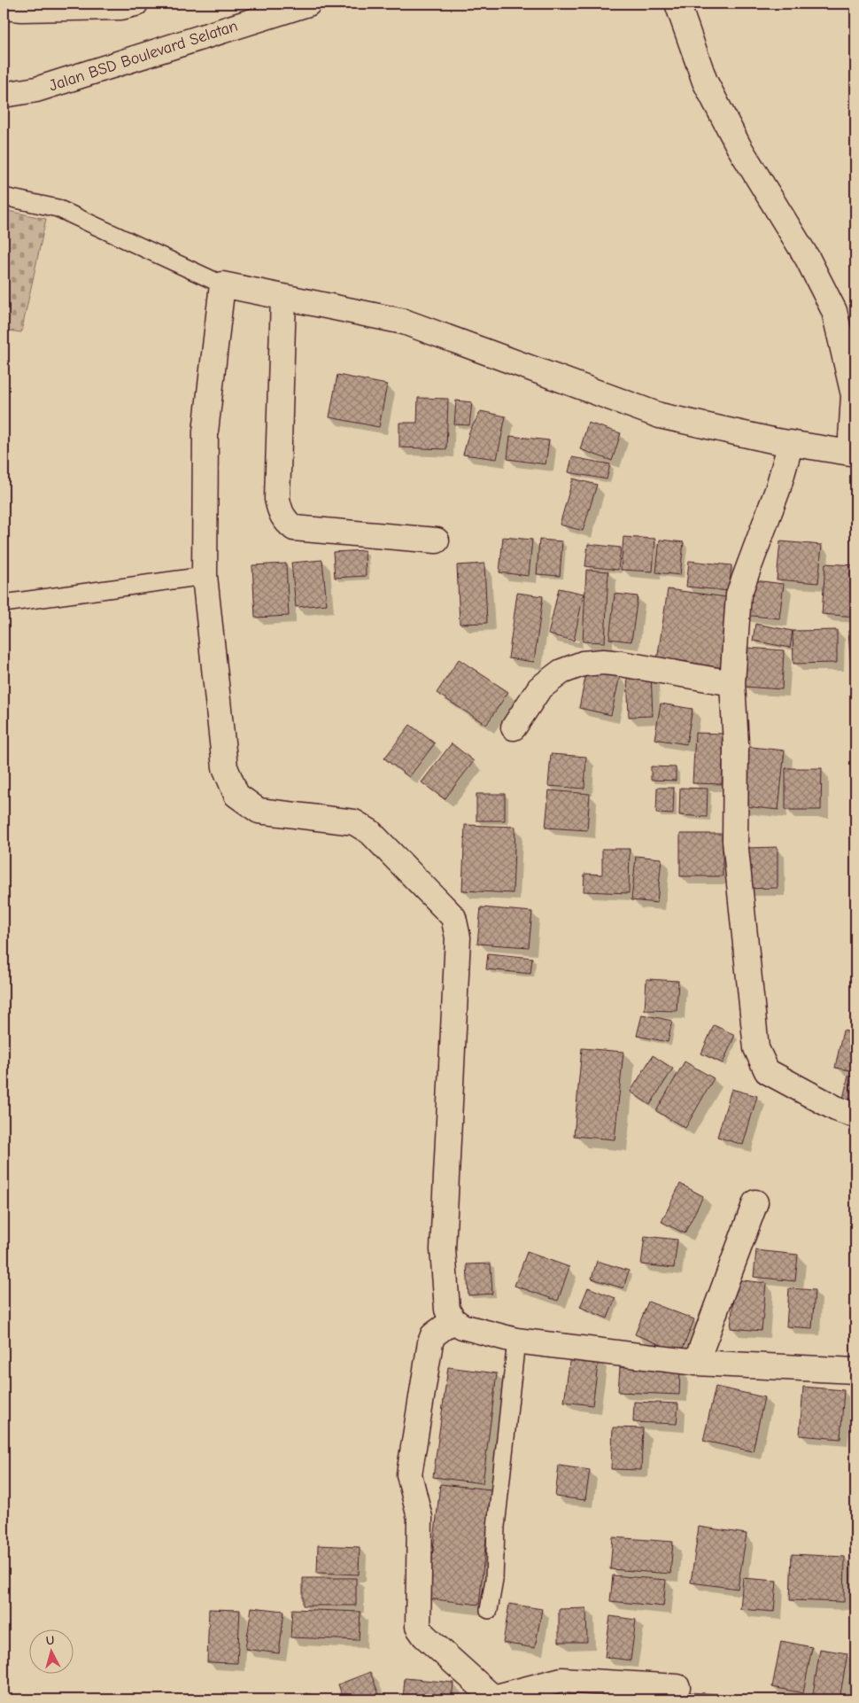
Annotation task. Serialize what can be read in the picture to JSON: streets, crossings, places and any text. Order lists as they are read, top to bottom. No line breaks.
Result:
{"streets":{"street":["Jalan BSD Boulevard Selatan"]},"north":"top"}
